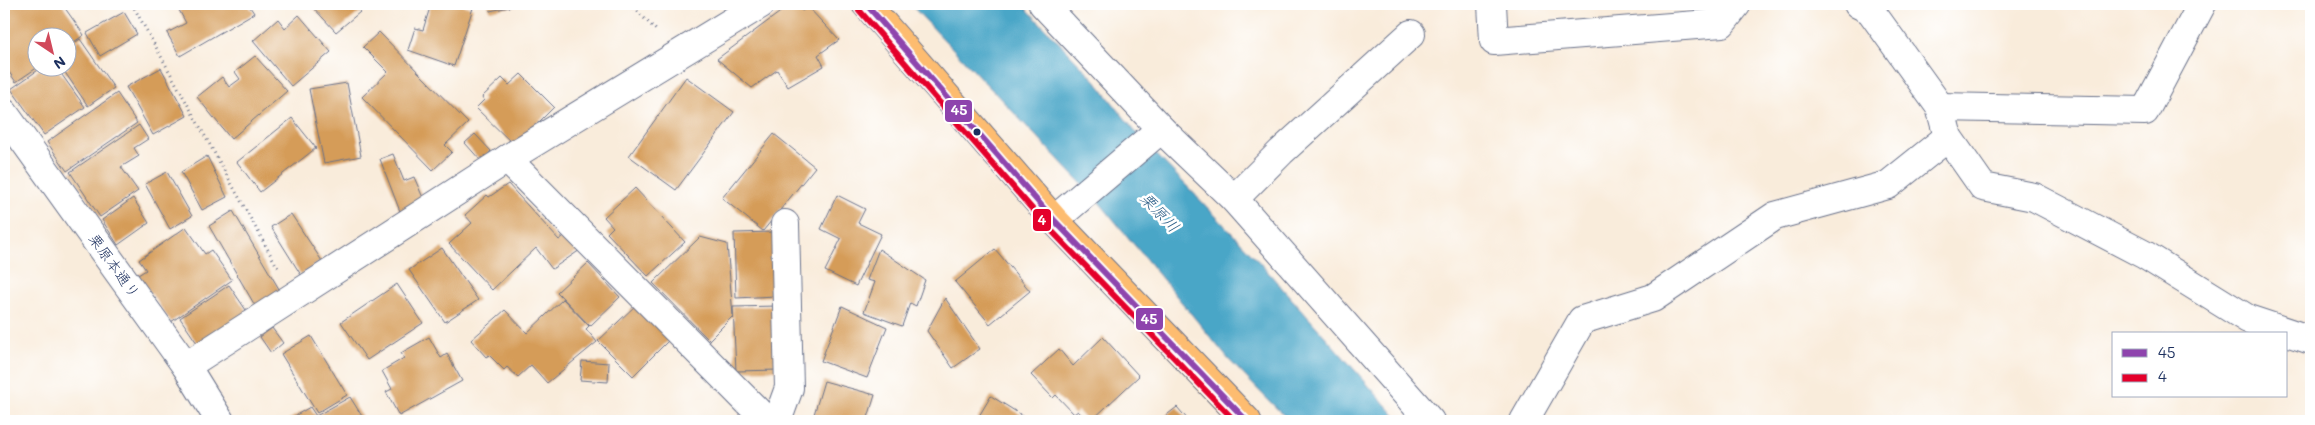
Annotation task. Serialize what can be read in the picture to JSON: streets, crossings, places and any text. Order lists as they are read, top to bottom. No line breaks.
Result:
{"streets":{"street":["栗原本通り"]},"water":["栗原川"],"lines":["transit line 45","transit line 4"],"legend":["45","4"],"north":"bottom right"}
